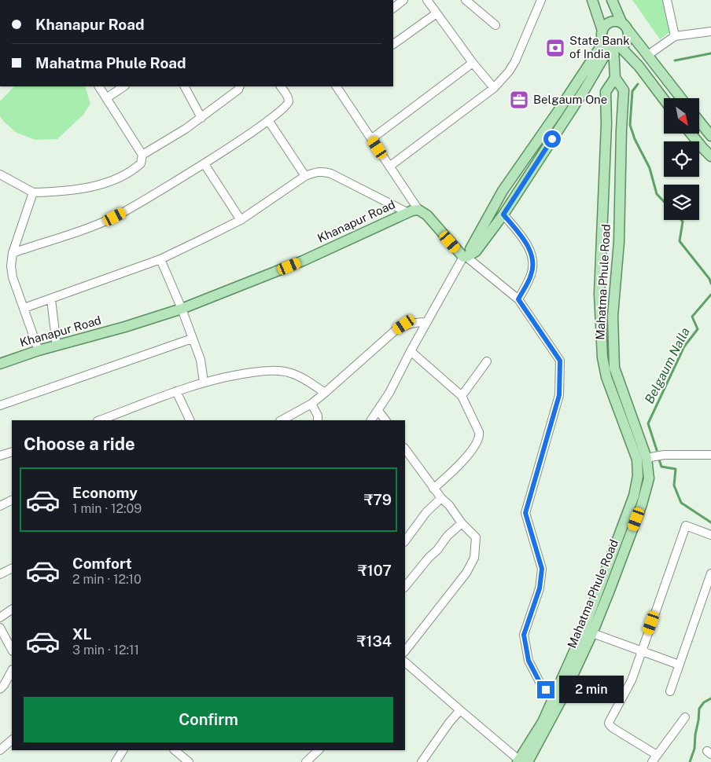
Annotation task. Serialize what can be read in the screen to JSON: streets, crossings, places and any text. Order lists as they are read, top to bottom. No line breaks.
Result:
{"streets":{"main road":["Khanapur Road","Mahatma Phule Road"]},"water":["Belgaum Nalla"],"places":{"bank":["State Bank of India"],"office":["Belgaum One"]},"north":"bottom right","page":{"banner":["Khanapur Road","Mahatma Phule Road"],"heading":"Choose a ride","list":[{"name":"Economy","note":"1 min · 12:09","value":"₹79"},{"name":"Comfort","note":"2 min · 12:10","value":"₹107"},{"name":"XL","note":"3 min · 12:11","value":"₹134"}],"bubble":"2 min","buttons":"Confirm"}}
